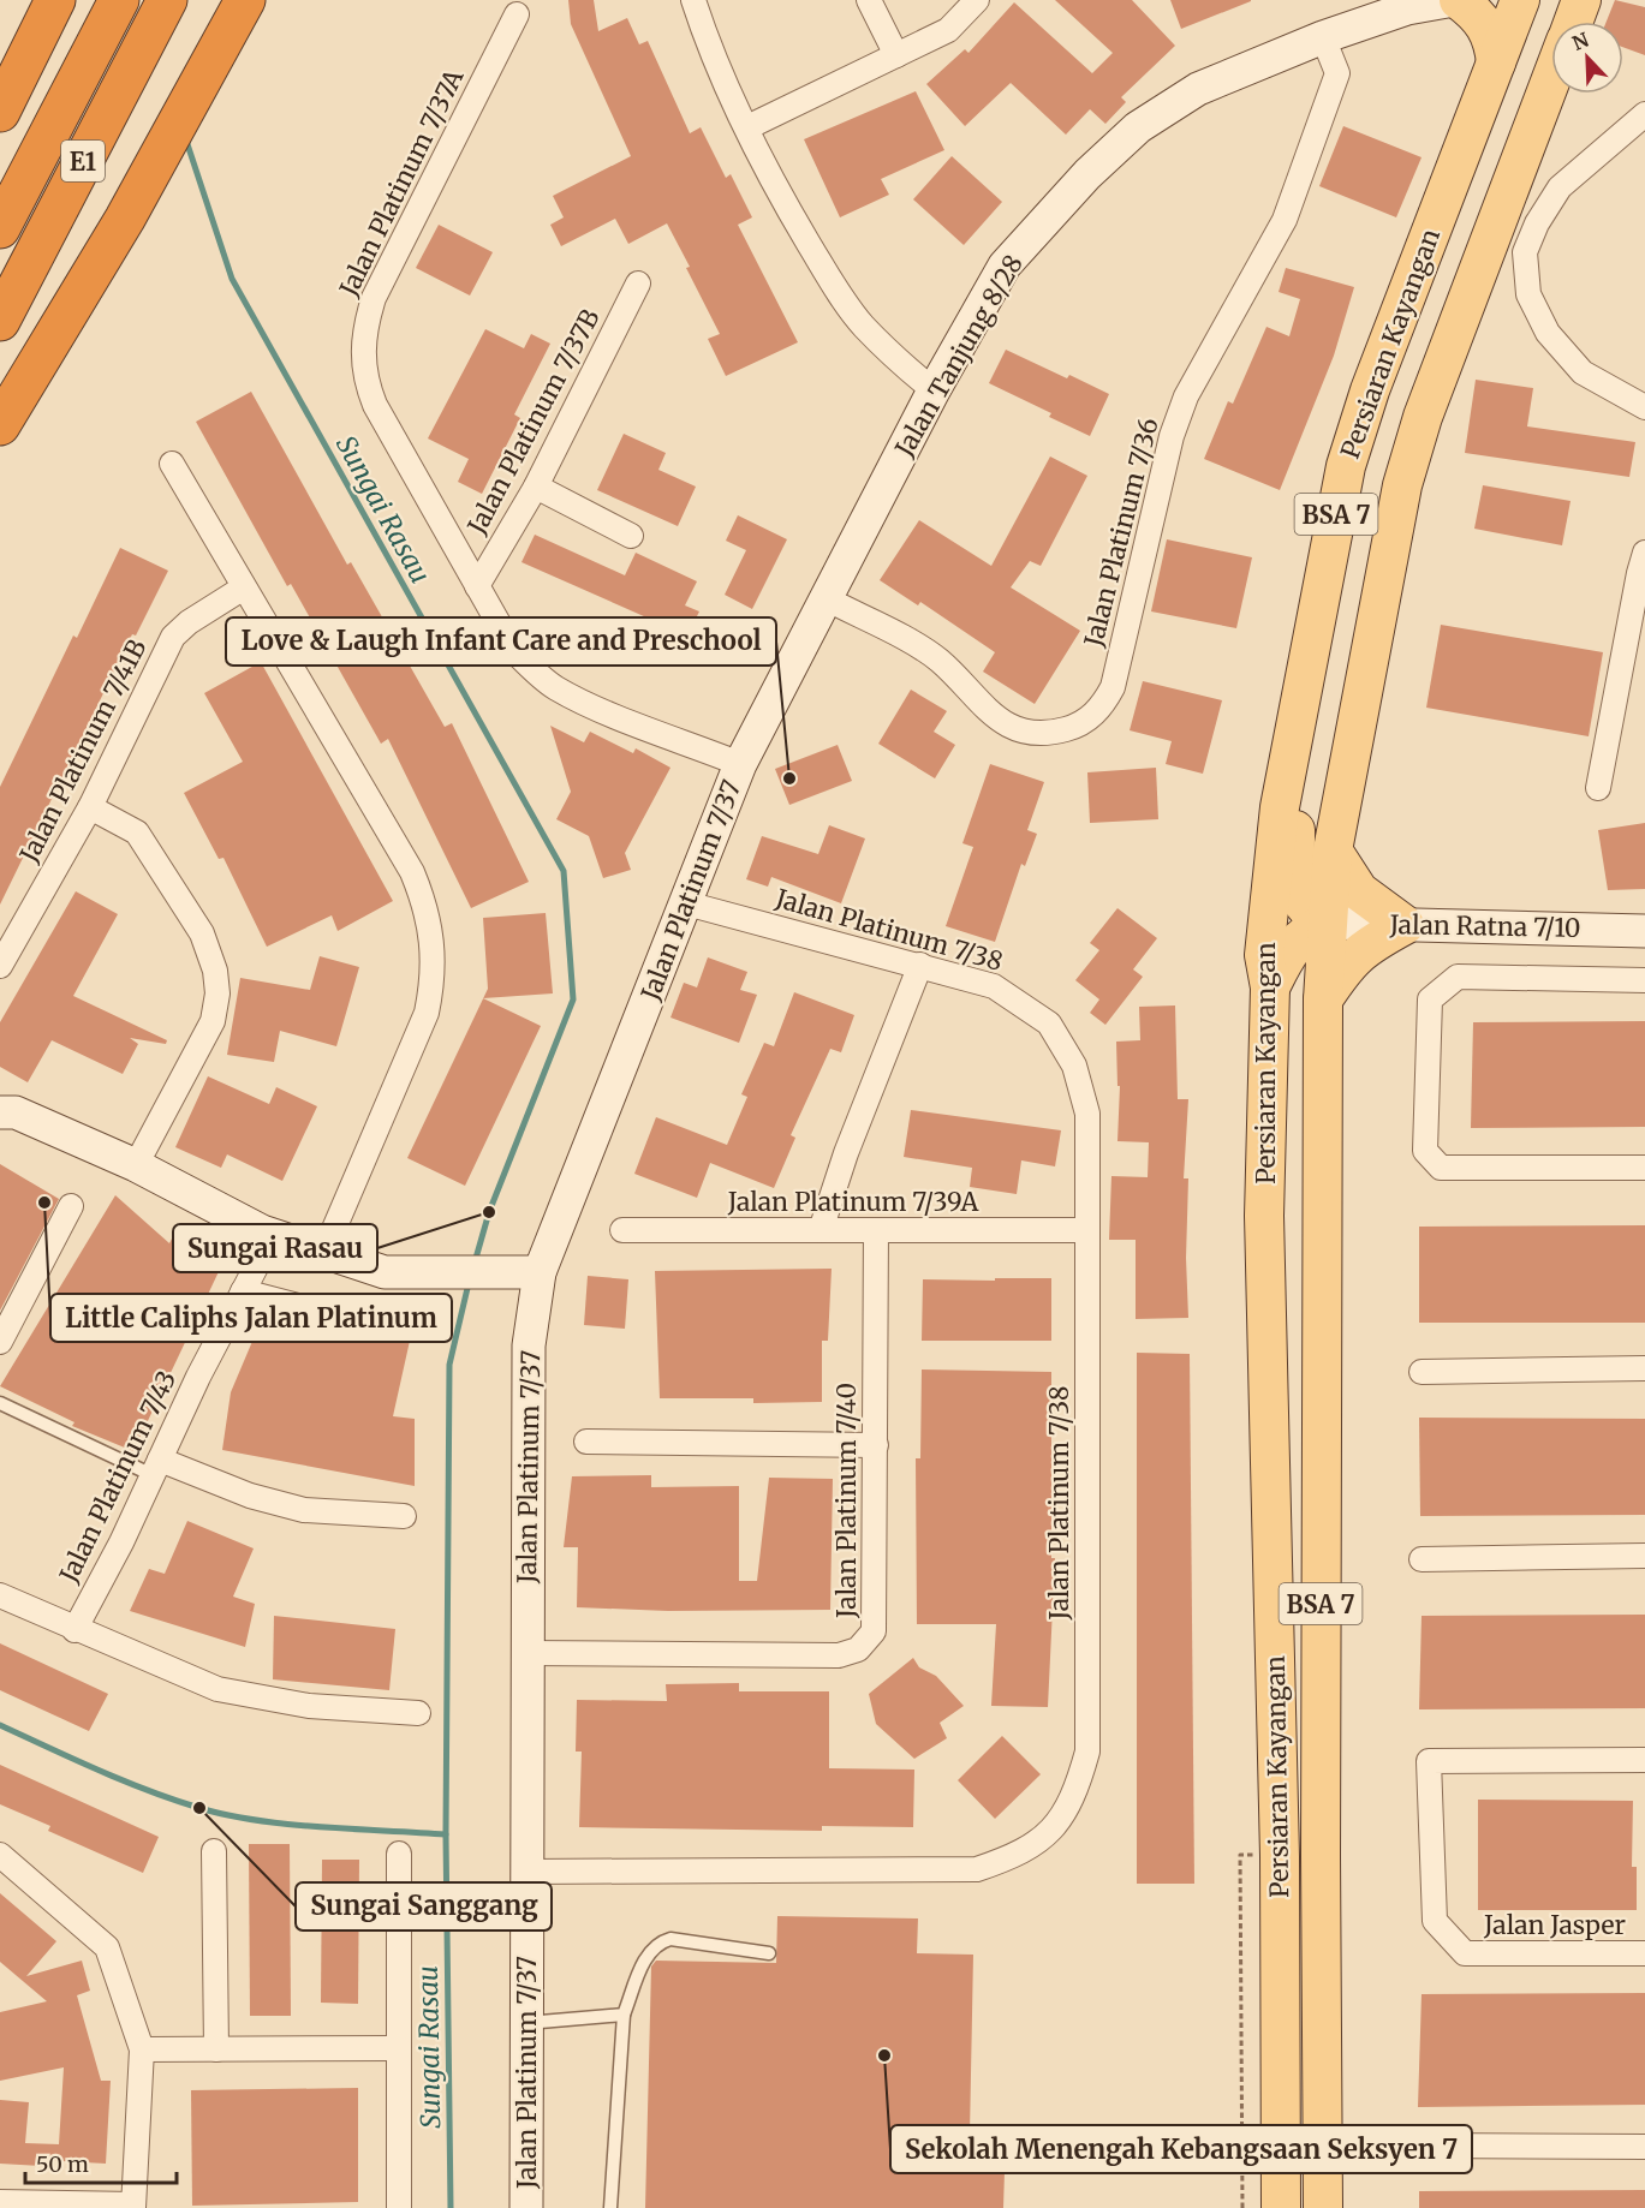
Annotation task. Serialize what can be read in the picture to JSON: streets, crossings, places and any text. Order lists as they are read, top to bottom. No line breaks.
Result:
{"streets":{"highway":["E1"],"main road":["Persiaran Kayangan","BSA 7"],"street":["Jalan Platinum 7/37A","Jalan Tanjung 8/28","Jalan Platinum 7/37B","Jalan Platinum 7/36","Jalan Platinum 7/41B","Jalan Platinum 7/37","Jalan Ratna 7/10","Jalan Platinum 7/38","Jalan Platinum 7/39A","Jalan Platinum 7/43","Jalan Platinum 7/40","Jalan Jasper"]},"crossings":[["Jalan Platinum 7/37A","Jalan Tanjung 8/28"],["Jalan Platinum 7/37A","Jalan Platinum 7/37B"],["Jalan Platinum 7/37A","Jalan Platinum 7/37"],["Persiaran Kayangan","Jalan Ratna 7/10"],["Jalan Tanjung 8/28","Jalan Platinum 7/36"],["Jalan Tanjung 8/28","Jalan Platinum 7/37"],["Jalan Platinum 7/37","Jalan Platinum 7/38"],["Jalan Platinum 7/37","Jalan Platinum 7/40"],["Jalan Platinum 7/38","Jalan Platinum 7/39A"],["Jalan Platinum 7/39A","Jalan Platinum 7/40"]],"water":["Sungai Rasau"],"places":["Love & Laugh Infant Care and Preschool","Little Caliphs Jalan Platinum","Sungai Rasau","Sungai Sanggang","Sekolah Menengah Kebangsaan Seksyen 7"],"scale_bar":"50 m","north":"top left"}
